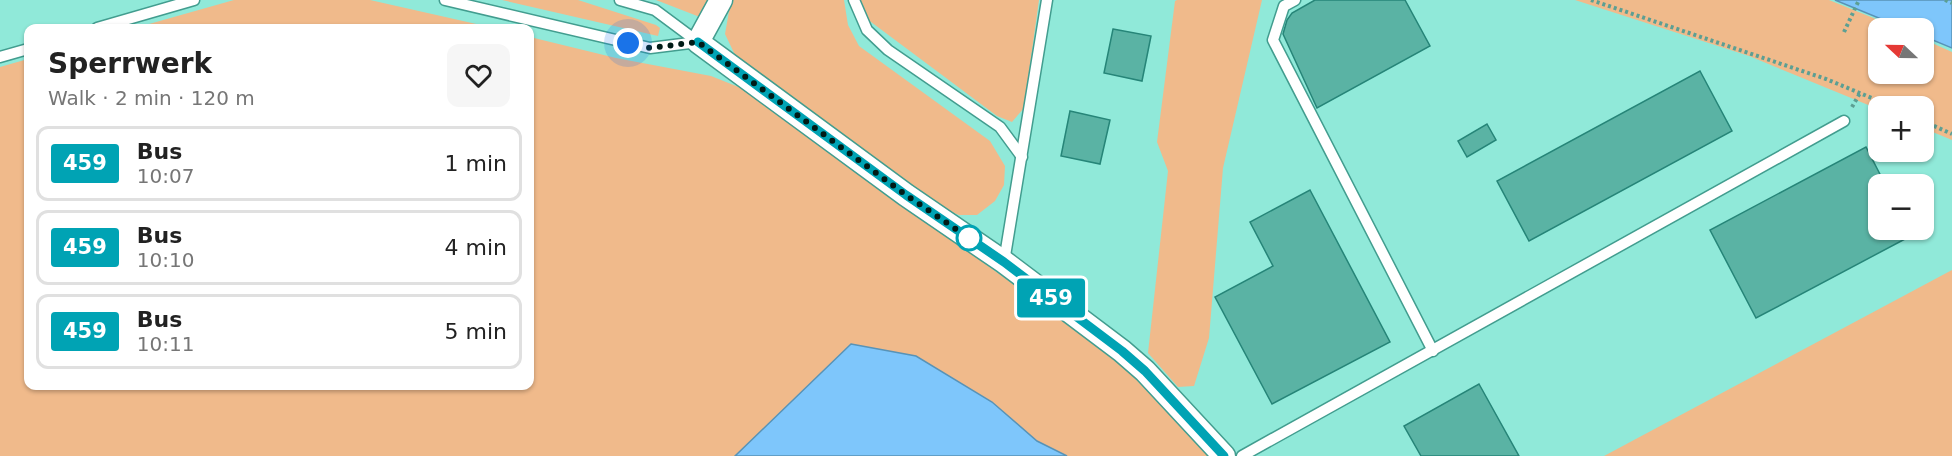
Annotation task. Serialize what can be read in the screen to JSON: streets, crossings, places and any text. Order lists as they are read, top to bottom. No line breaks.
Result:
{"lines":["bus line 459"],"north":"left","page":{"on_map":"459","map_buttons":["+","−"],"heading":["Sperrwerk","Walk · 2 min · 120 m"],"list":[{"mark":"459","name":"Bus","note":"10:07","value":"1 min"},{"mark":"459","name":"Bus","note":"10:10","value":"4 min"},{"mark":"459","name":"Bus","note":"10:11","value":"5 min"}]}}
